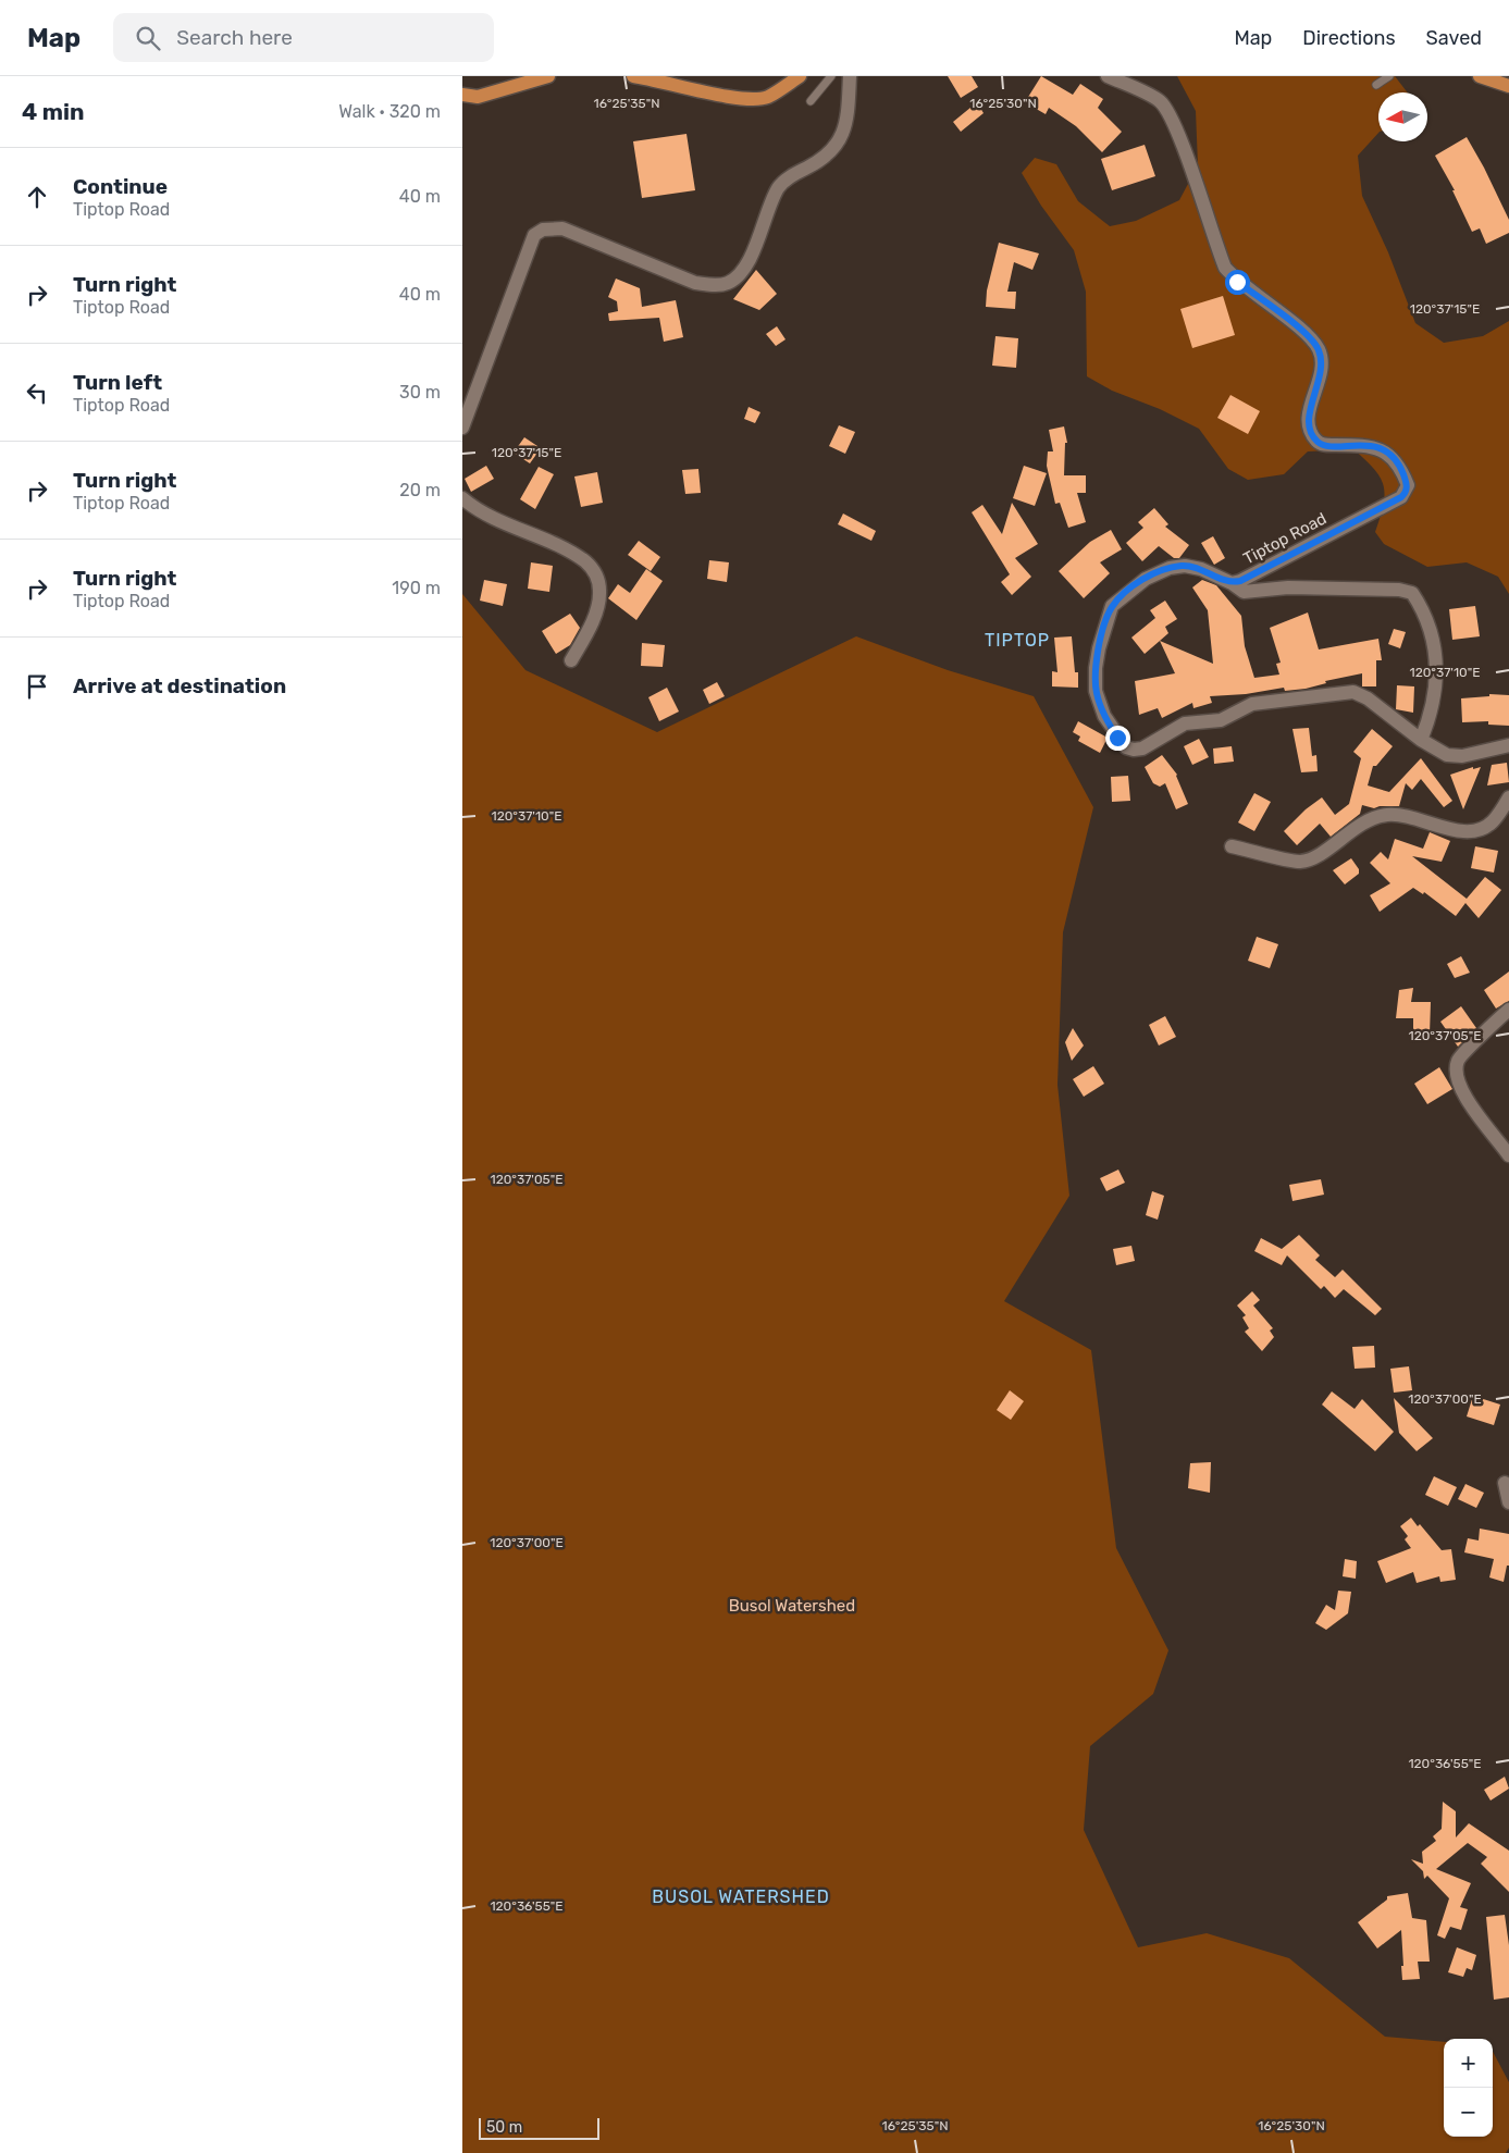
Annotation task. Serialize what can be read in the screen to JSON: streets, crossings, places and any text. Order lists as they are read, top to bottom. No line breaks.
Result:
{"streets":{"street":["Tiptop Road"]},"districts":["TIPTOP","BUSOL WATERSHED"],"parks":["Busol Watershed"],"scale_bar":"50 m","north":"left","page":{"header":"Map","search":"Search here","nav":["Map","Directions","Saved"],"heading":["4 min","Walk · 320 m"],"list":[["Continue","Tiptop Road","40 m"],["Turn right","Tiptop Road","40 m"],["Turn left","Tiptop Road","30 m"],["Turn right","Tiptop Road","20 m"],["Turn right","Tiptop Road","190 m"],"Arrive at destination"],"map_buttons":["+","−"],"scale":"50 m"},"coordinates":["16°25'35\"N","16°25'30\"N","120°37'15\"E","120°37'10\"E","120°37'05\"E","120°37'00\"E","120°36'55\"E"]}
